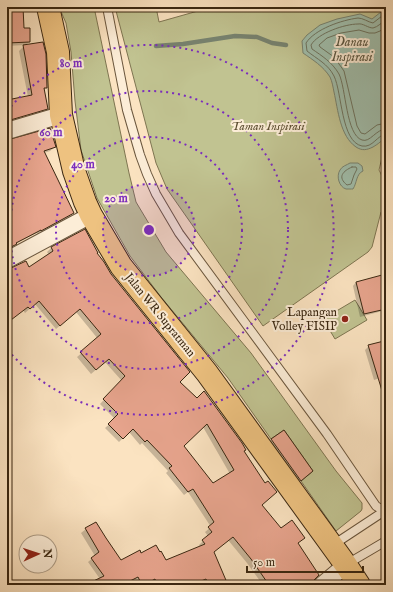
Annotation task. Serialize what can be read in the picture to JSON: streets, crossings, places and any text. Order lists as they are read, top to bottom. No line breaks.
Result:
{"streets":{"highway":["Jalan WR Supratman"]},"water":["Danau Inspirasi"],"parks":["Taman Inspirasi"],"places":["Lapangan Volley FISIP"],"scale_bar":"50 m","north":"right","rings":["80 m","60 m","40 m","20 m"]}
